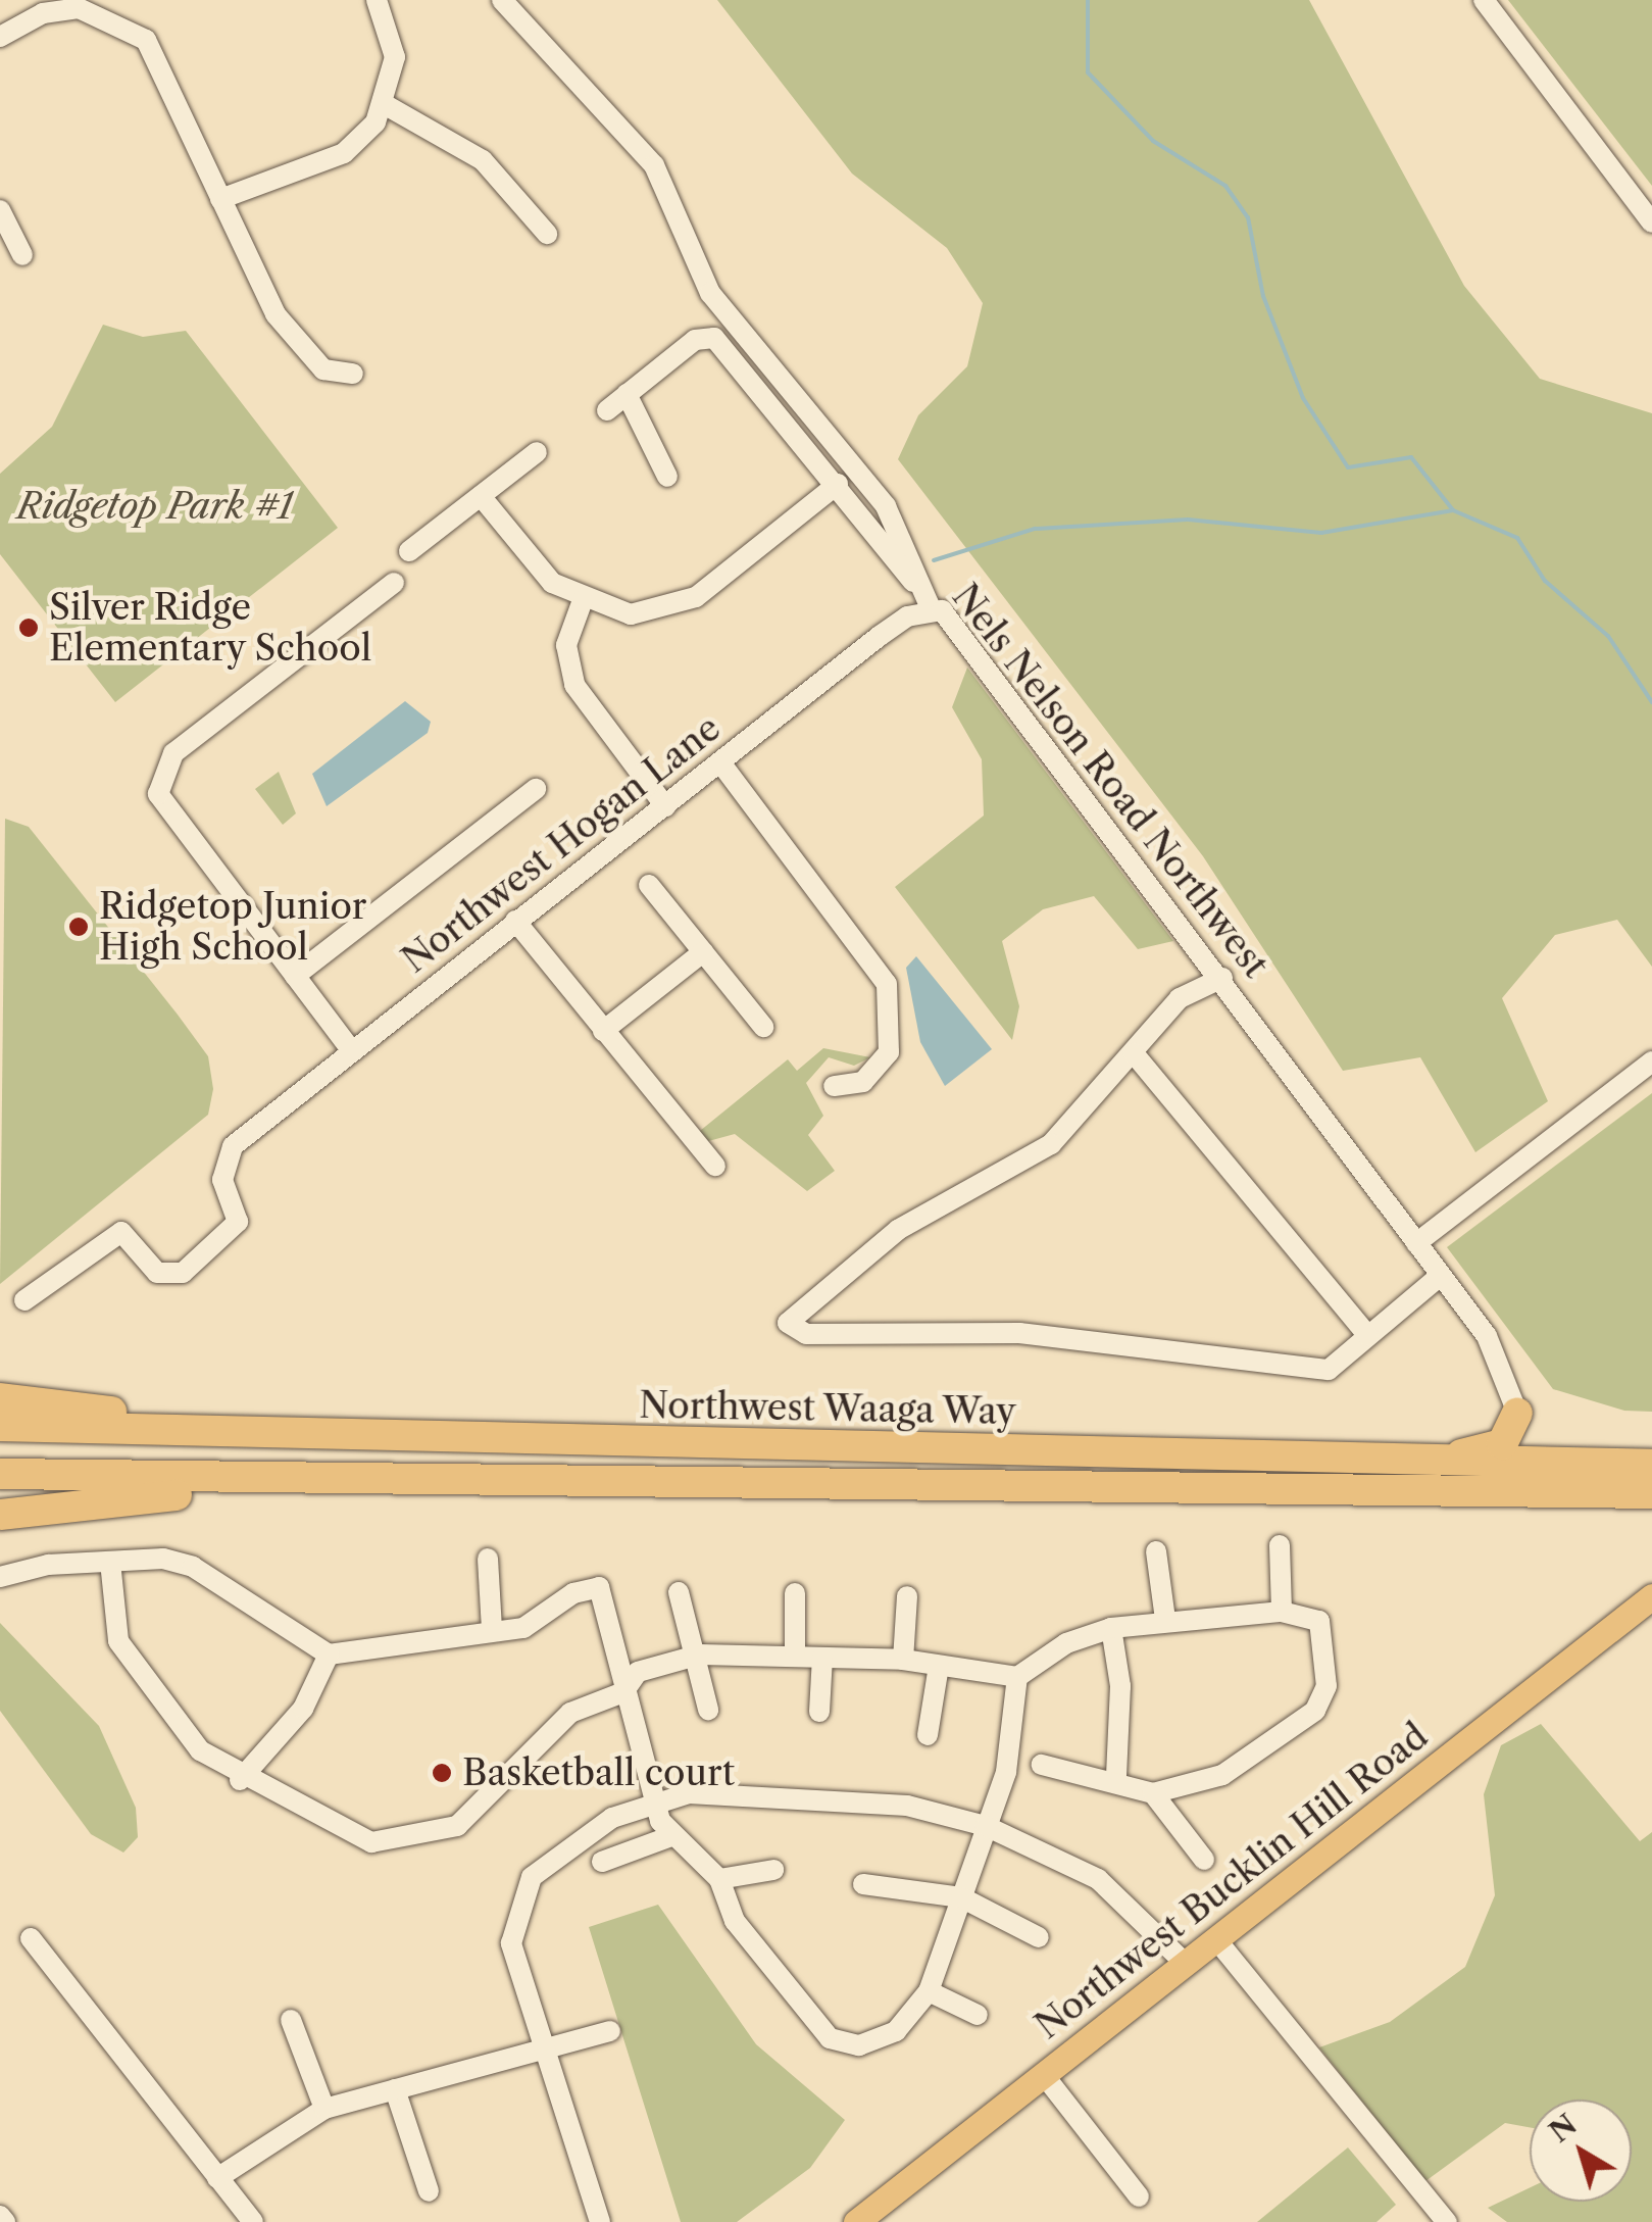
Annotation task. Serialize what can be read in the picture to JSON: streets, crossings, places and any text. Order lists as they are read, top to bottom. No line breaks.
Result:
{"streets":{"highway":["Northwest Waaga Way"],"main road":["Northwest Bucklin Hill Road"],"street":["Nels Nelson Road Northwest","Northwest Hogan Lane"]},"crossings":[["Nels Nelson Road Northwest","Northwest Hogan Lane"]],"parks":["Ridgetop Park #1"],"places":["Silver Ridge Elementary School","Ridgetop Junior High School","Basketball court"],"north":"top left"}
